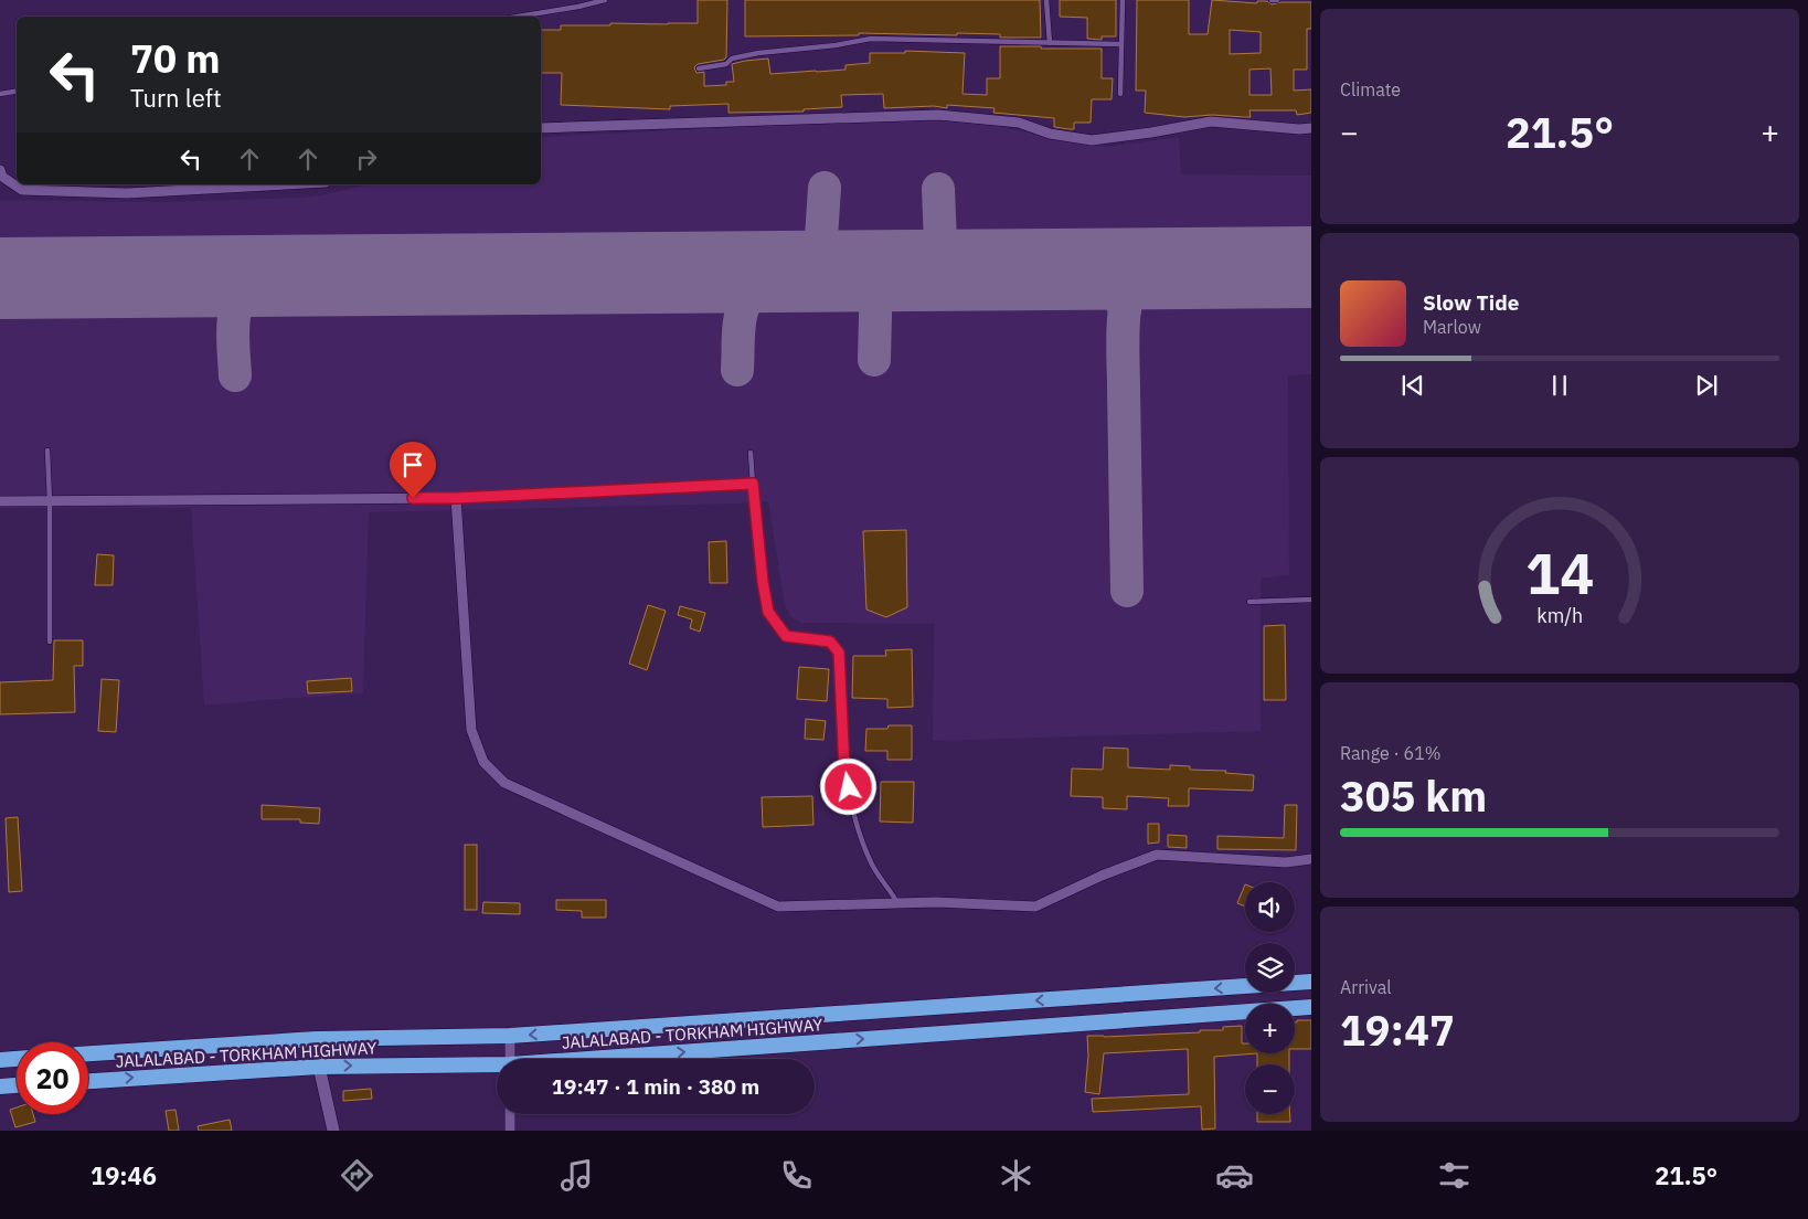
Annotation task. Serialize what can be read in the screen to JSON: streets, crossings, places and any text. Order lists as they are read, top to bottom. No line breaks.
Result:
{"streets":{"highway":["JALALABAD - TORKHAM HIGHWAY"]},"page":{"tile":["Climate",["Range · 61%","305 km"],["Arrival","19:47"]],"turn":["70 m","Turn left"],"heat":["−","21.5°","+"],"song":["Slow Tide","Marlow"],"map_buttons":["+","−"],"limit":"20","trip":"19:47 · 1 min · 380 m","tabs":["19:46","21.5°"],"gauge":["14","km/h"]}}
